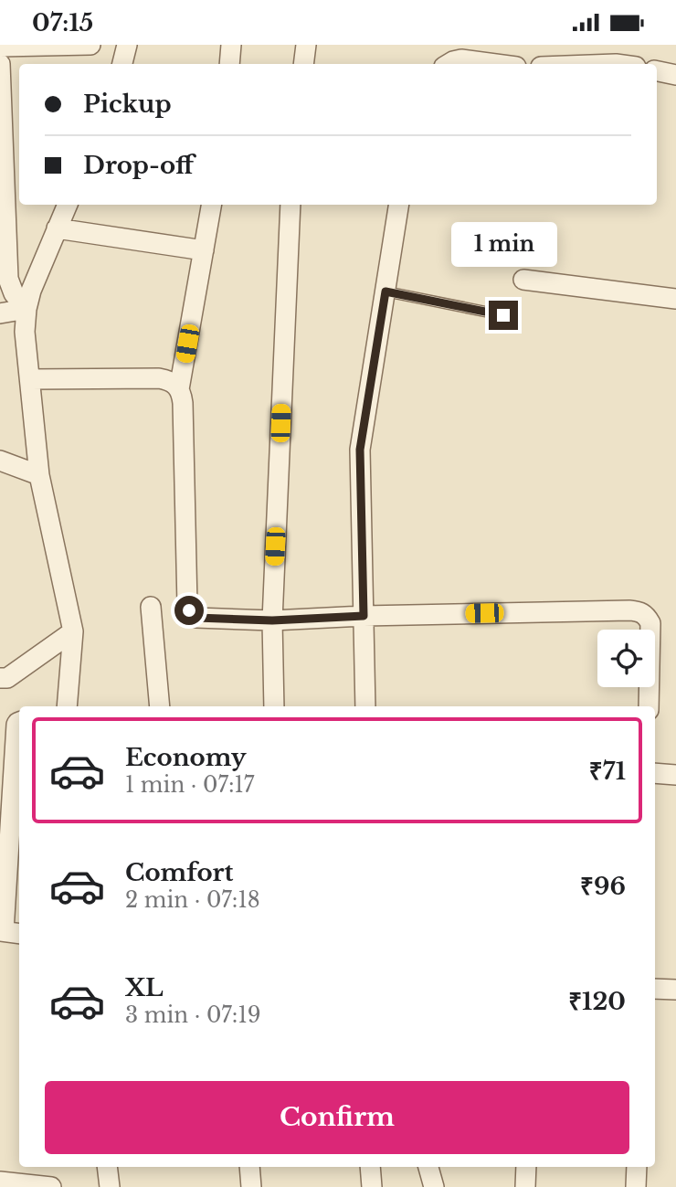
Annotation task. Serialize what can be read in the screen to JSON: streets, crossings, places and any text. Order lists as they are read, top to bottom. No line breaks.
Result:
{"page":{"status":"07:15","banner":["Pickup","Drop-off"],"bubble":"1 min","list":[{"name":"Economy","note":"1 min · 07:17","value":"₹71"},{"name":"Comfort","note":"2 min · 07:18","value":"₹96"},{"name":"XL","note":"3 min · 07:19","value":"₹120"}],"buttons":"Confirm"}}
